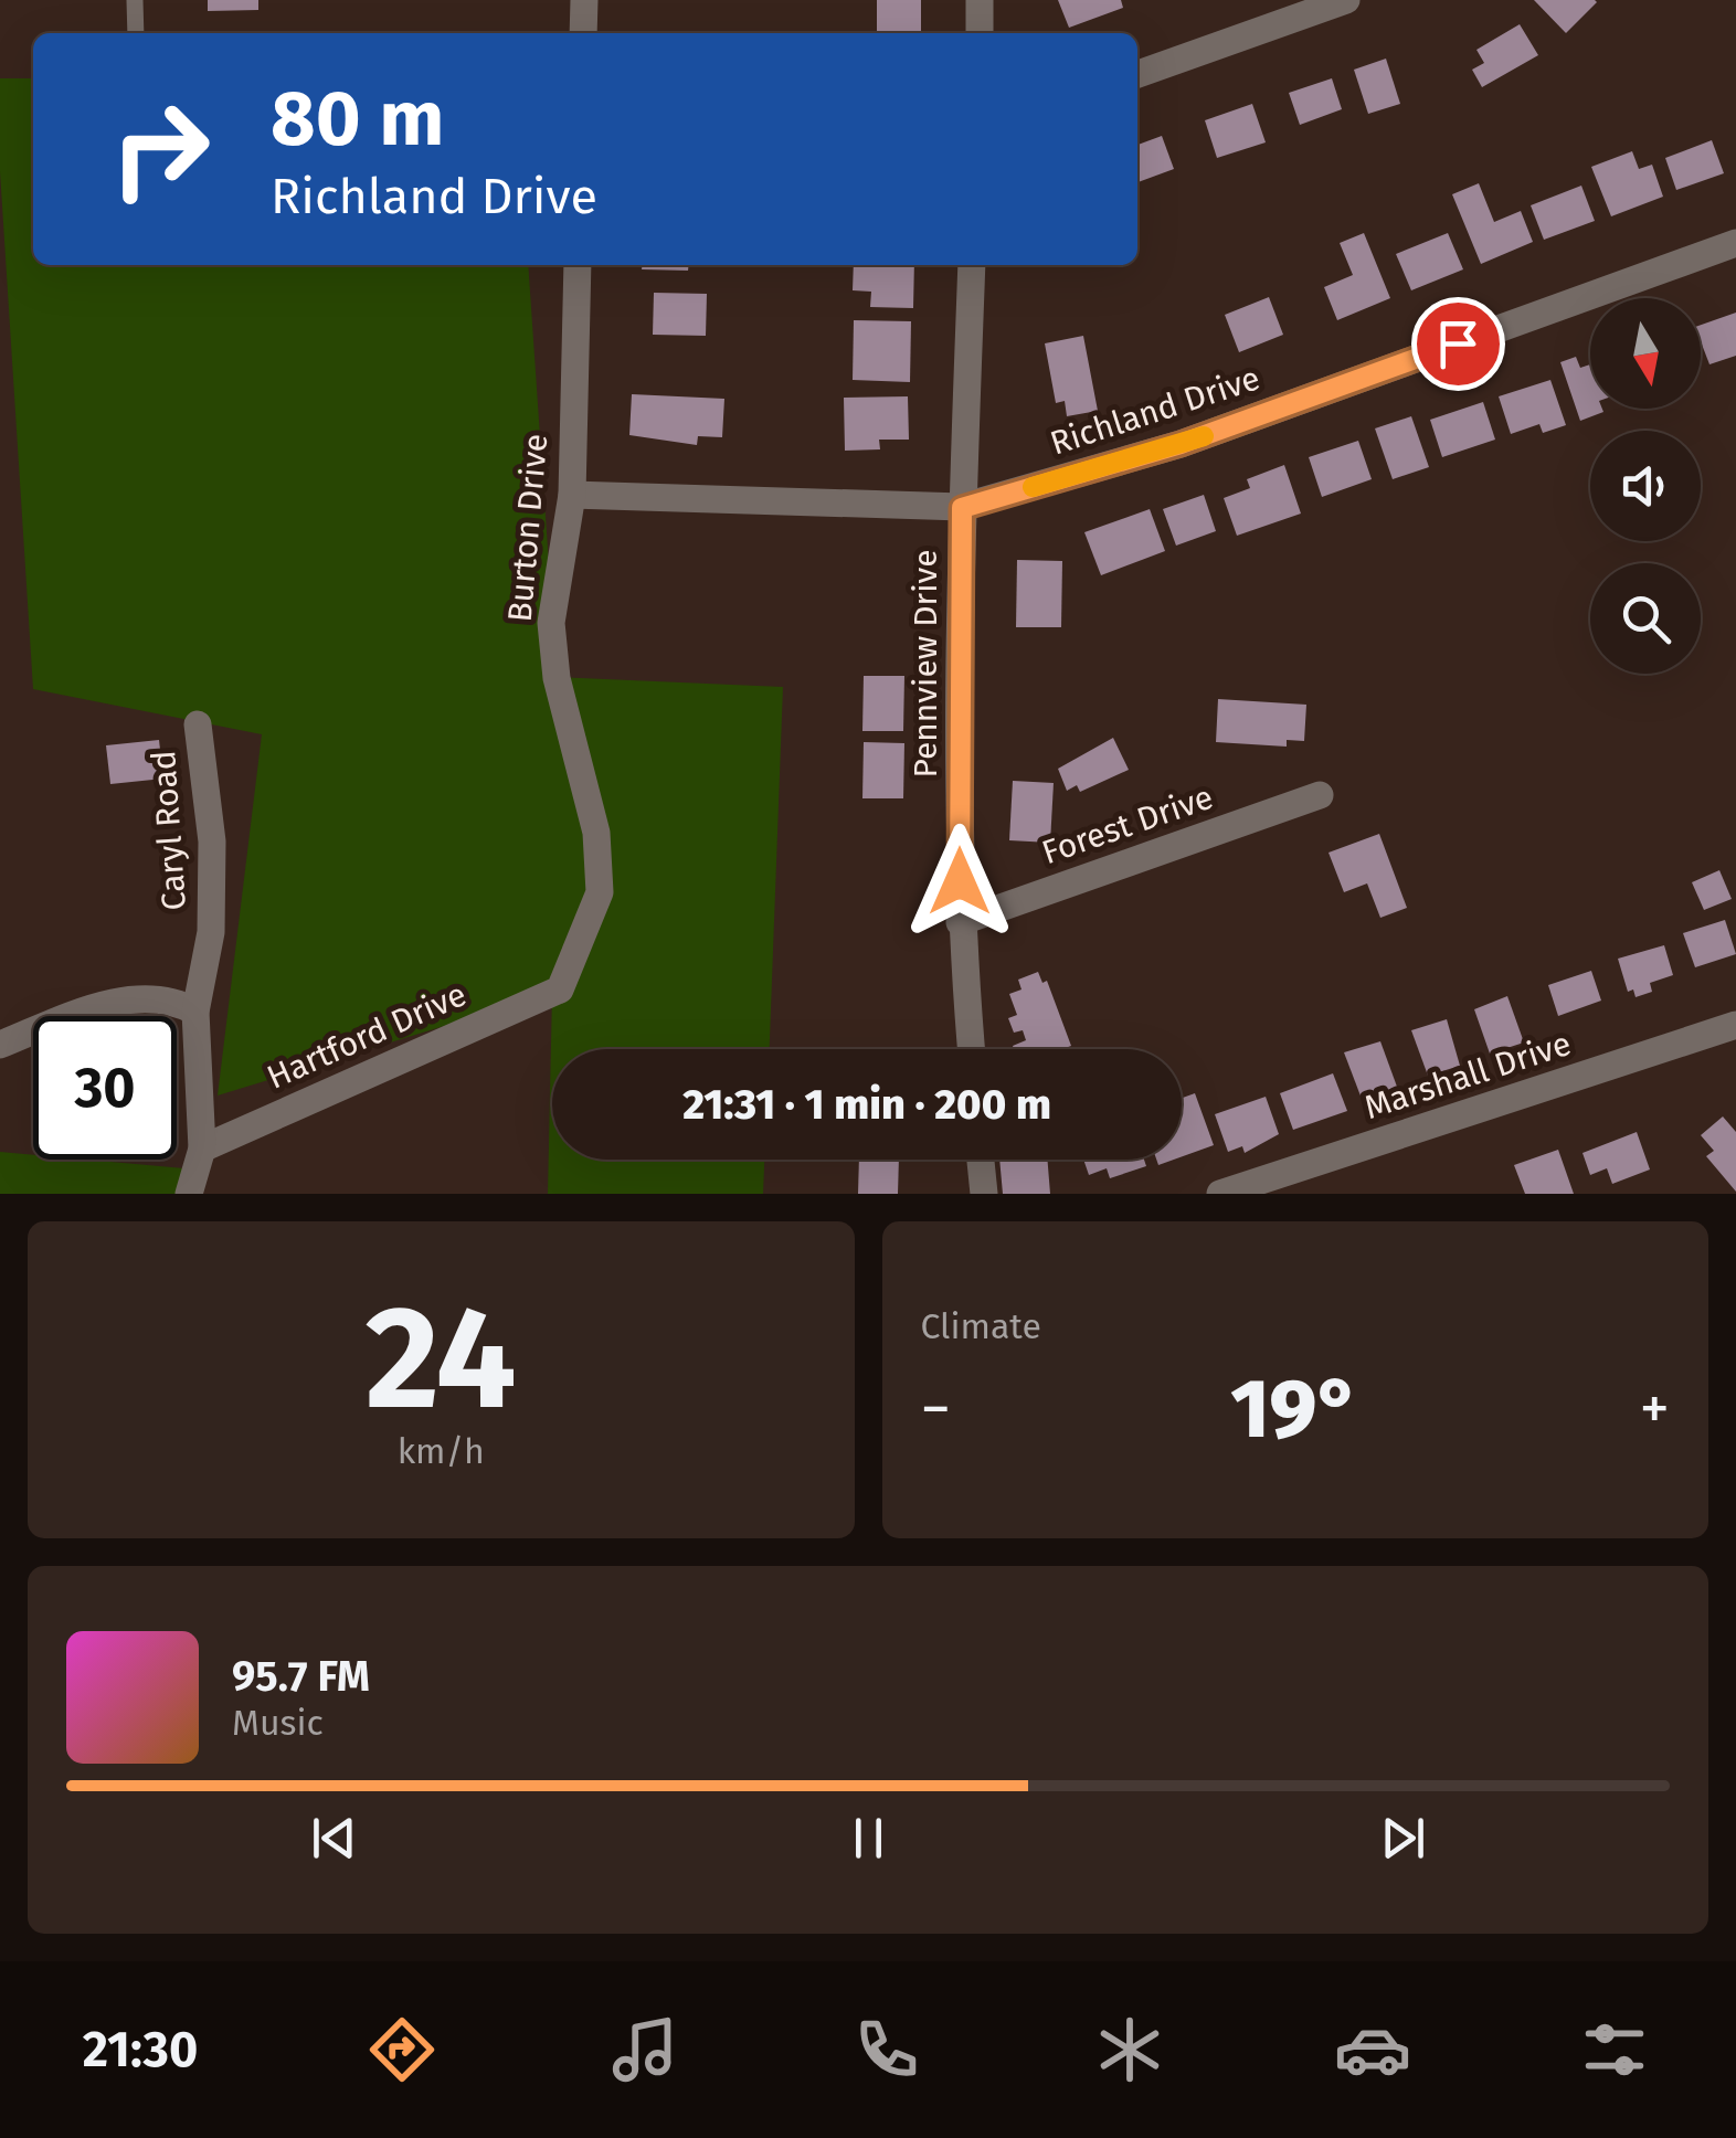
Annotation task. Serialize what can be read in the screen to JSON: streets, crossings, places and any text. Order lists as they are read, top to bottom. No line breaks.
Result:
{"streets":{"street":["Richland Drive","Burton Drive","Pennview Drive","Forest Drive","Caryl Road","Hartford Drive","Marshall Drive"]},"crossings":[["Richland Drive","Burton Drive"],["Richland Drive","Pennview Drive"],["Burton Drive","Hartford Drive"],["Pennview Drive","Forest Drive"],["Caryl Road","Hartford Drive"]],"north":"bottom","page":{"turn":["80 m","Richland Drive"],"limit":"30","trip":"21:31 · 1 min · 200 m","tile":[["24","km/h"],"Climate"],"heat":["−","19°","+"],"song":["95.7 FM","Music"],"tabs":"21:30"}}
